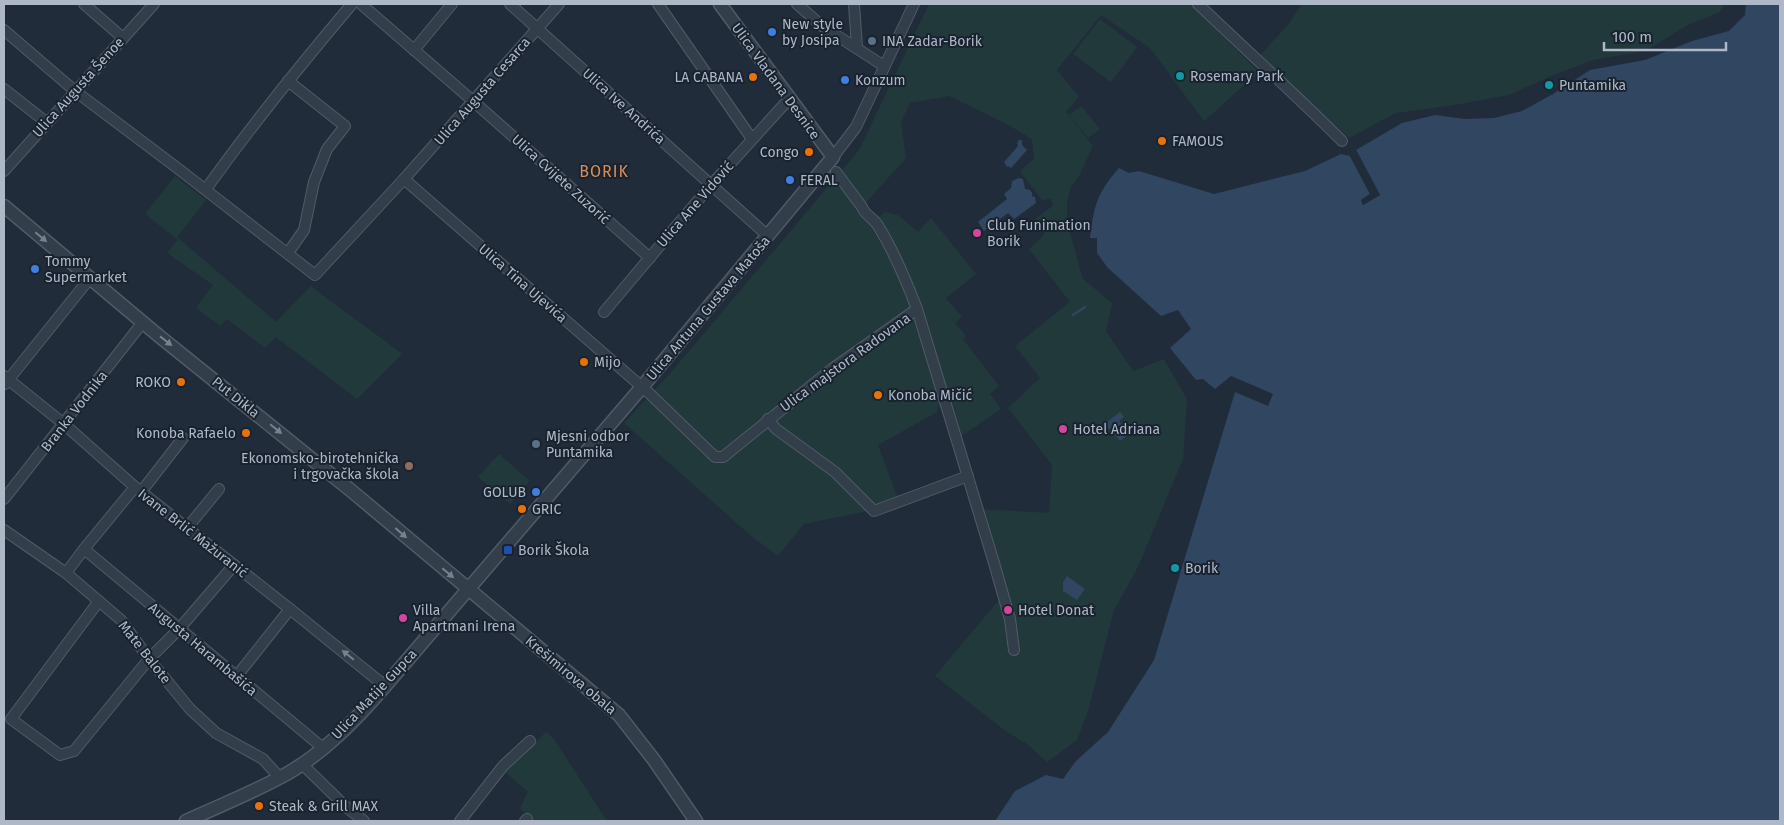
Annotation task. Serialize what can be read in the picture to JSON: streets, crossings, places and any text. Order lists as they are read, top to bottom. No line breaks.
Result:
{"streets":{"street":["Ulica Vladana Desnice","Ulica Augusta Šenoe","Ulica Augusta Cesarca","Ulica Ive Andrića","Ulica Cvijete Zuzorić","Ulica Ane Vidović","Ulica Tina Ujevića","Ulica Antuna Gustava Matoša","Ulica majstora Radovana","Put Dikla","Branka Vodnika","Ivane Brlić Mažuranić","Augusta Harambašića","Mate Balote","Krešimirova obala","Ulica Matije Gupca"]},"crossings":[["Ulica Vladana Desnice","Ulica Ane Vidović"],["Ulica Vladana Desnice","Ulica Antuna Gustava Matoša"],["Ulica Augusta Cesarca","Ulica Ive Andrića"],["Ulica Augusta Cesarca","Ulica Cvijete Zuzorić"],["Ulica Augusta Cesarca","Ulica Tina Ujevića"],["Ulica Ive Andrića","Ulica Ane Vidović"],["Ulica Ive Andrića","Ulica Antuna Gustava Matoša"],["Ulica Cvijete Zuzorić","Ulica Ane Vidović"],["Ulica Tina Ujevića","Ulica Antuna Gustava Matoša"],["Ulica Tina Ujevića","Ulica majstora Radovana"],["Ulica Antuna Gustava Matoša","Ulica majstora Radovana"],["Ulica Antuna Gustava Matoša","Put Dikla"],["Ulica Antuna Gustava Matoša","Krešimirova obala"],["Ulica Antuna Gustava Matoša","Ulica Matije Gupca"],["Put Dikla","Branka Vodnika"],["Put Dikla","Krešimirova obala"],["Put Dikla","Ulica Matije Gupca"],["Branka Vodnika","Ivane Brlić Mažuranić"],["Ivane Brlić Mažuranić","Ulica Matije Gupca"],["Augusta Harambašića","Ulica Matije Gupca"],["Mate Balote","Ulica Matije Gupca"],["Krešimirova obala","Ulica Matije Gupca"]],"one_way":["Put Dikla"],"districts":["BORIK"],"places":{"other":["New style by Josipa","INA Zadar-Borik","Rosemary Park","LA CABANA","Konzum","Puntamika","FAMOUS","Congo","FERAL","Club Funimation Borik","Tommy Supermarket","Mijo","ROKO","Konoba Mičić","Hotel Adriana","Konoba Rafaelo","Mjesni odbor Puntamika","Ekonomsko-birotehnička i trgovačka škola","GOLUB","GRIC","Borik","Hotel Donat","Villa Apartmani Irena","Steak & Grill MAX"],"transit":["Borik Škola"]},"scale_bar":"100 m"}
